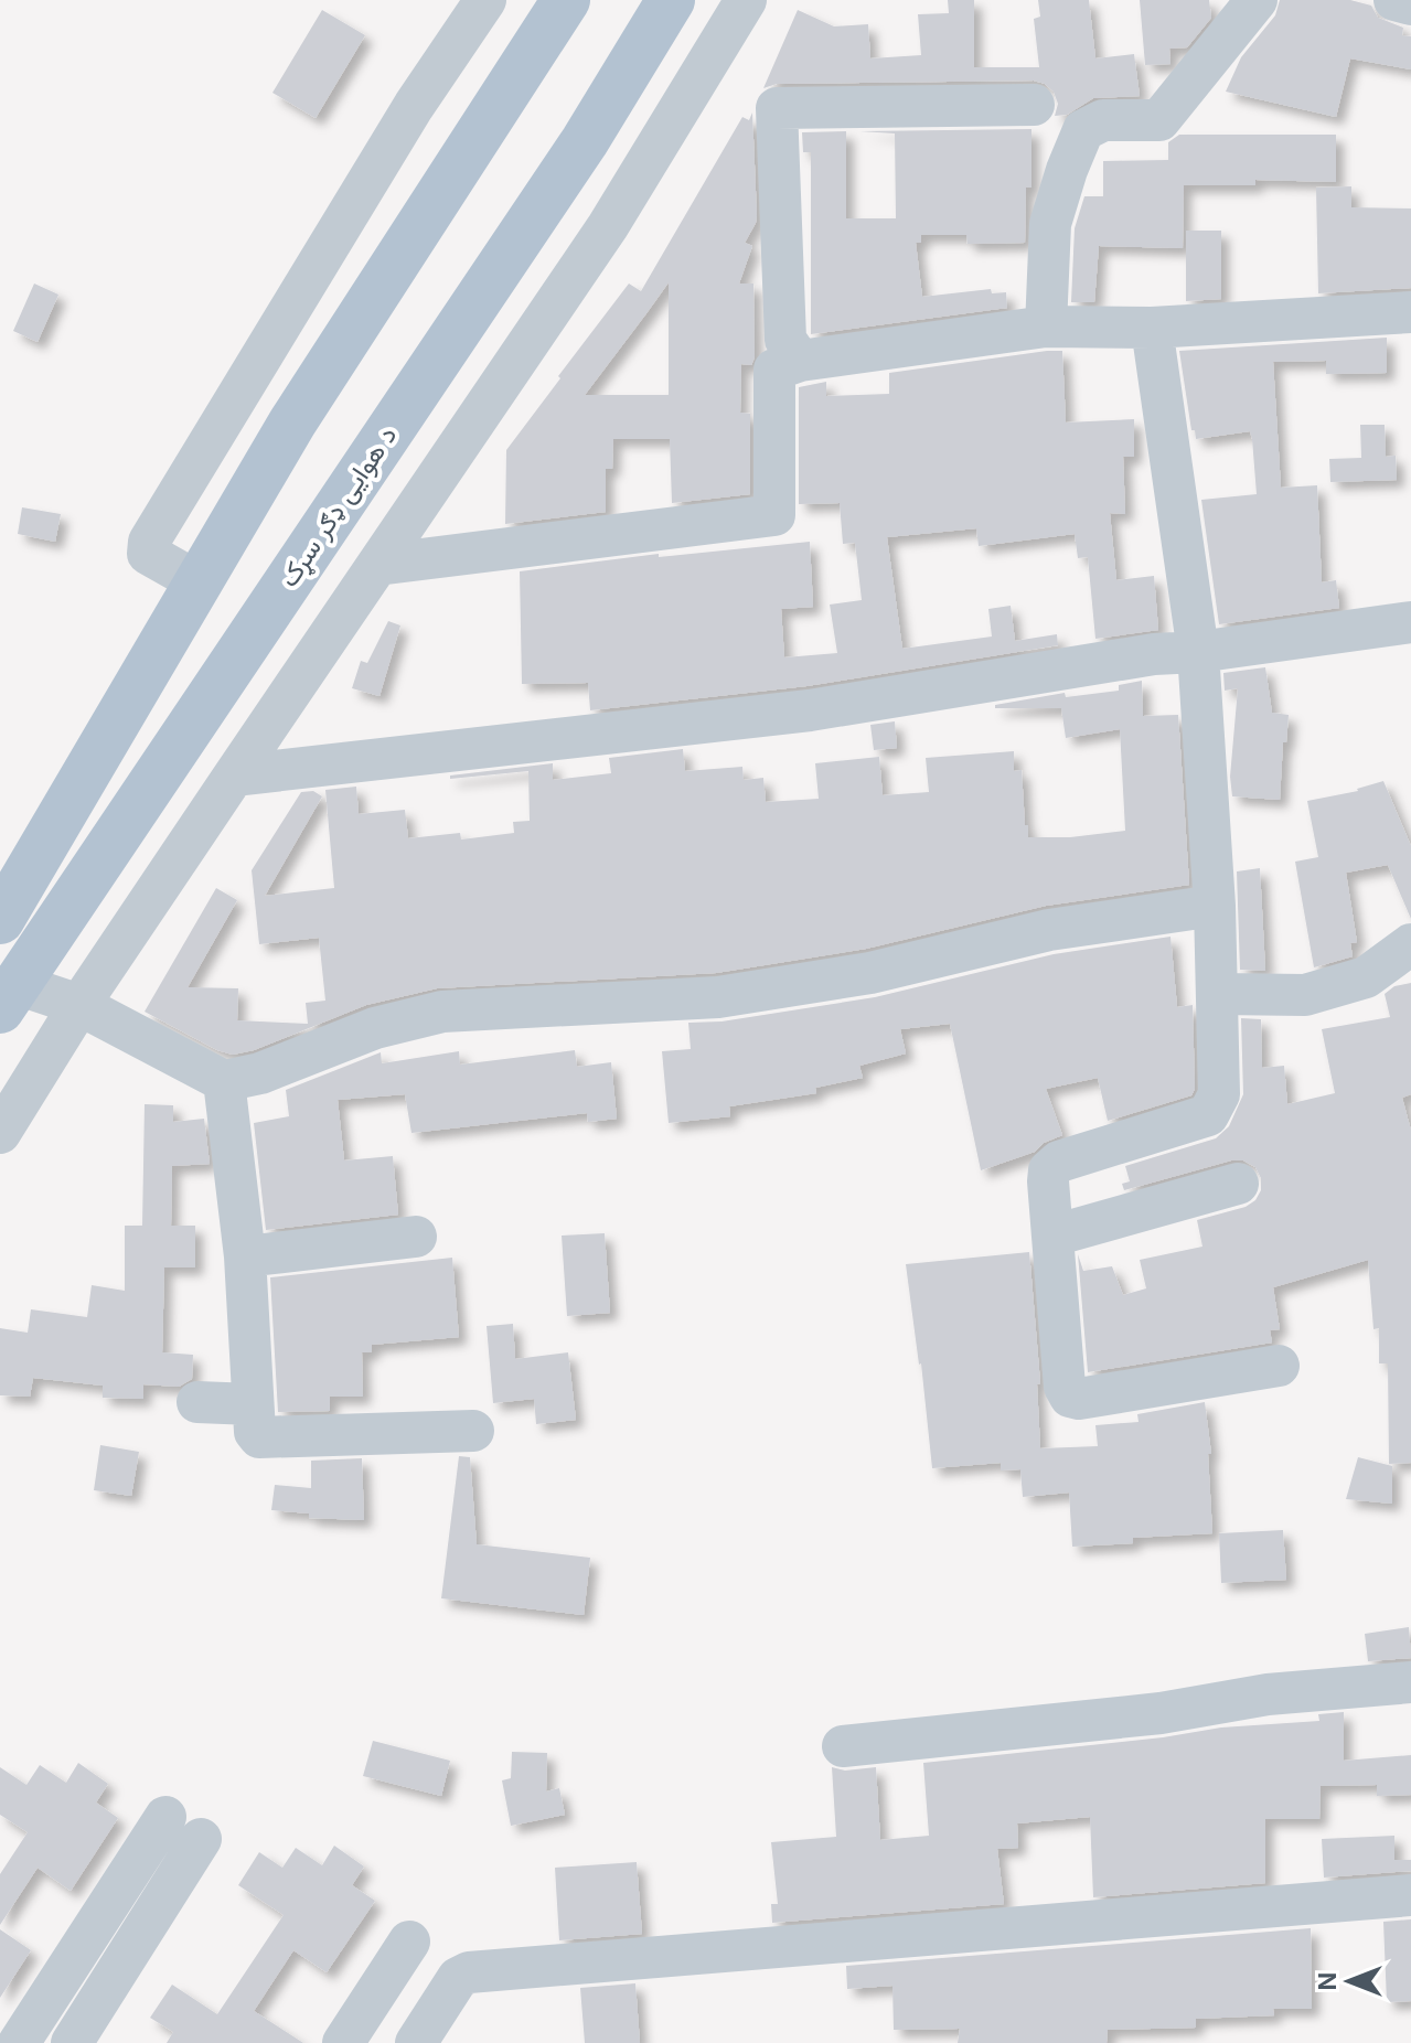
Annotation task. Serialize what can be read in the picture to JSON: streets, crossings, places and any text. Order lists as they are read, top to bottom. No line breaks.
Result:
{"streets":{"main road":["د هوایی ډګر سړک"]},"north":"left"}
